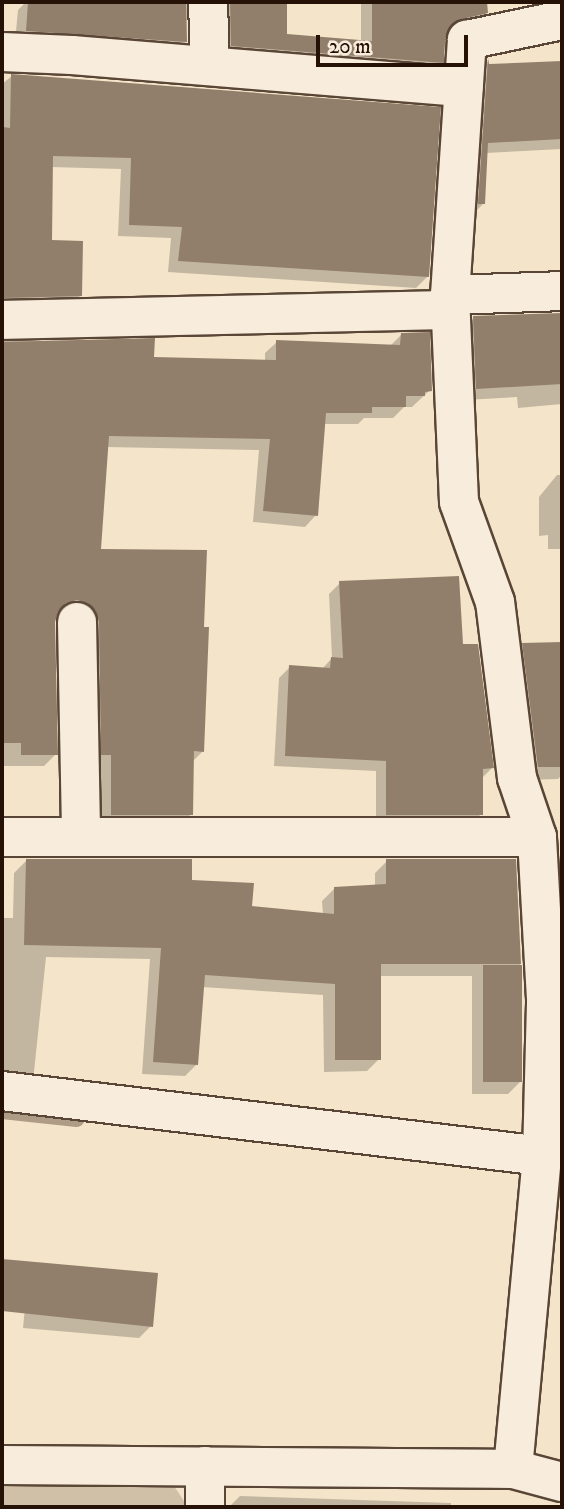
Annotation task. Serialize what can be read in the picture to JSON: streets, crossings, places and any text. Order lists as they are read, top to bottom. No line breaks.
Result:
{"scale_bar":"20 m"}
